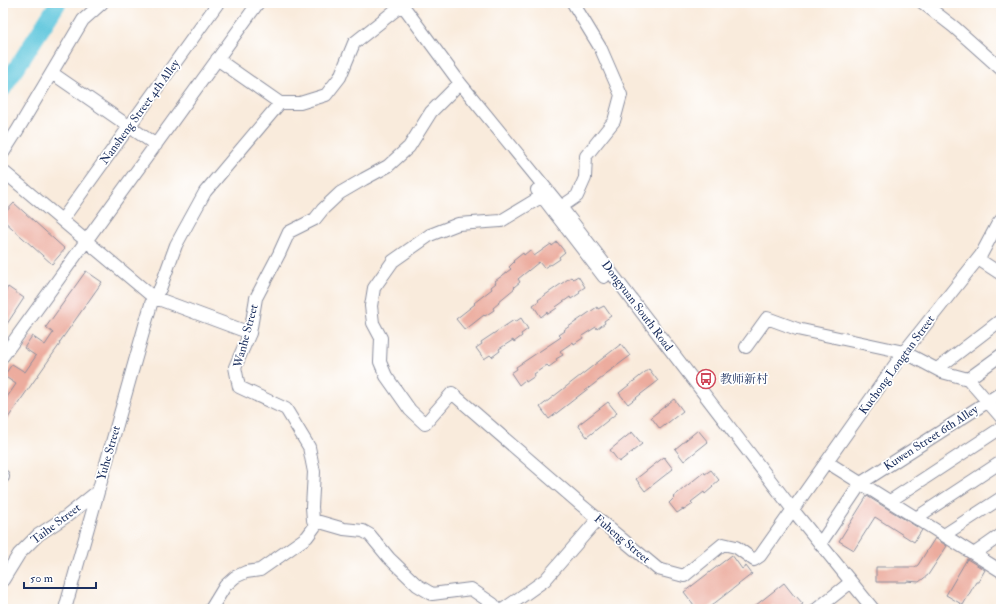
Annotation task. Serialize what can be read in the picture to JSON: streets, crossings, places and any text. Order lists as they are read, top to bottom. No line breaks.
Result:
{"streets":{"street":["Nansheng Street 4th Alley","Dongyuan South Road","Wanhe Street","Kuchong Longtan Street","Kuwen Street 6th Alley","Yuhe Street","Taihe Street","Fuheng Street"]},"crossings":[["Dongyuan South Road","Wanhe Street"],["Dongyuan South Road","Kuchong Longtan Street"],["Dongyuan South Road","Fuheng Street"],["Kuchong Longtan Street","Fuheng Street"],["Yuhe Street","Taihe Street"]],"places":{"bus stop":["教师新村"]},"scale_bar":"50 m"}
